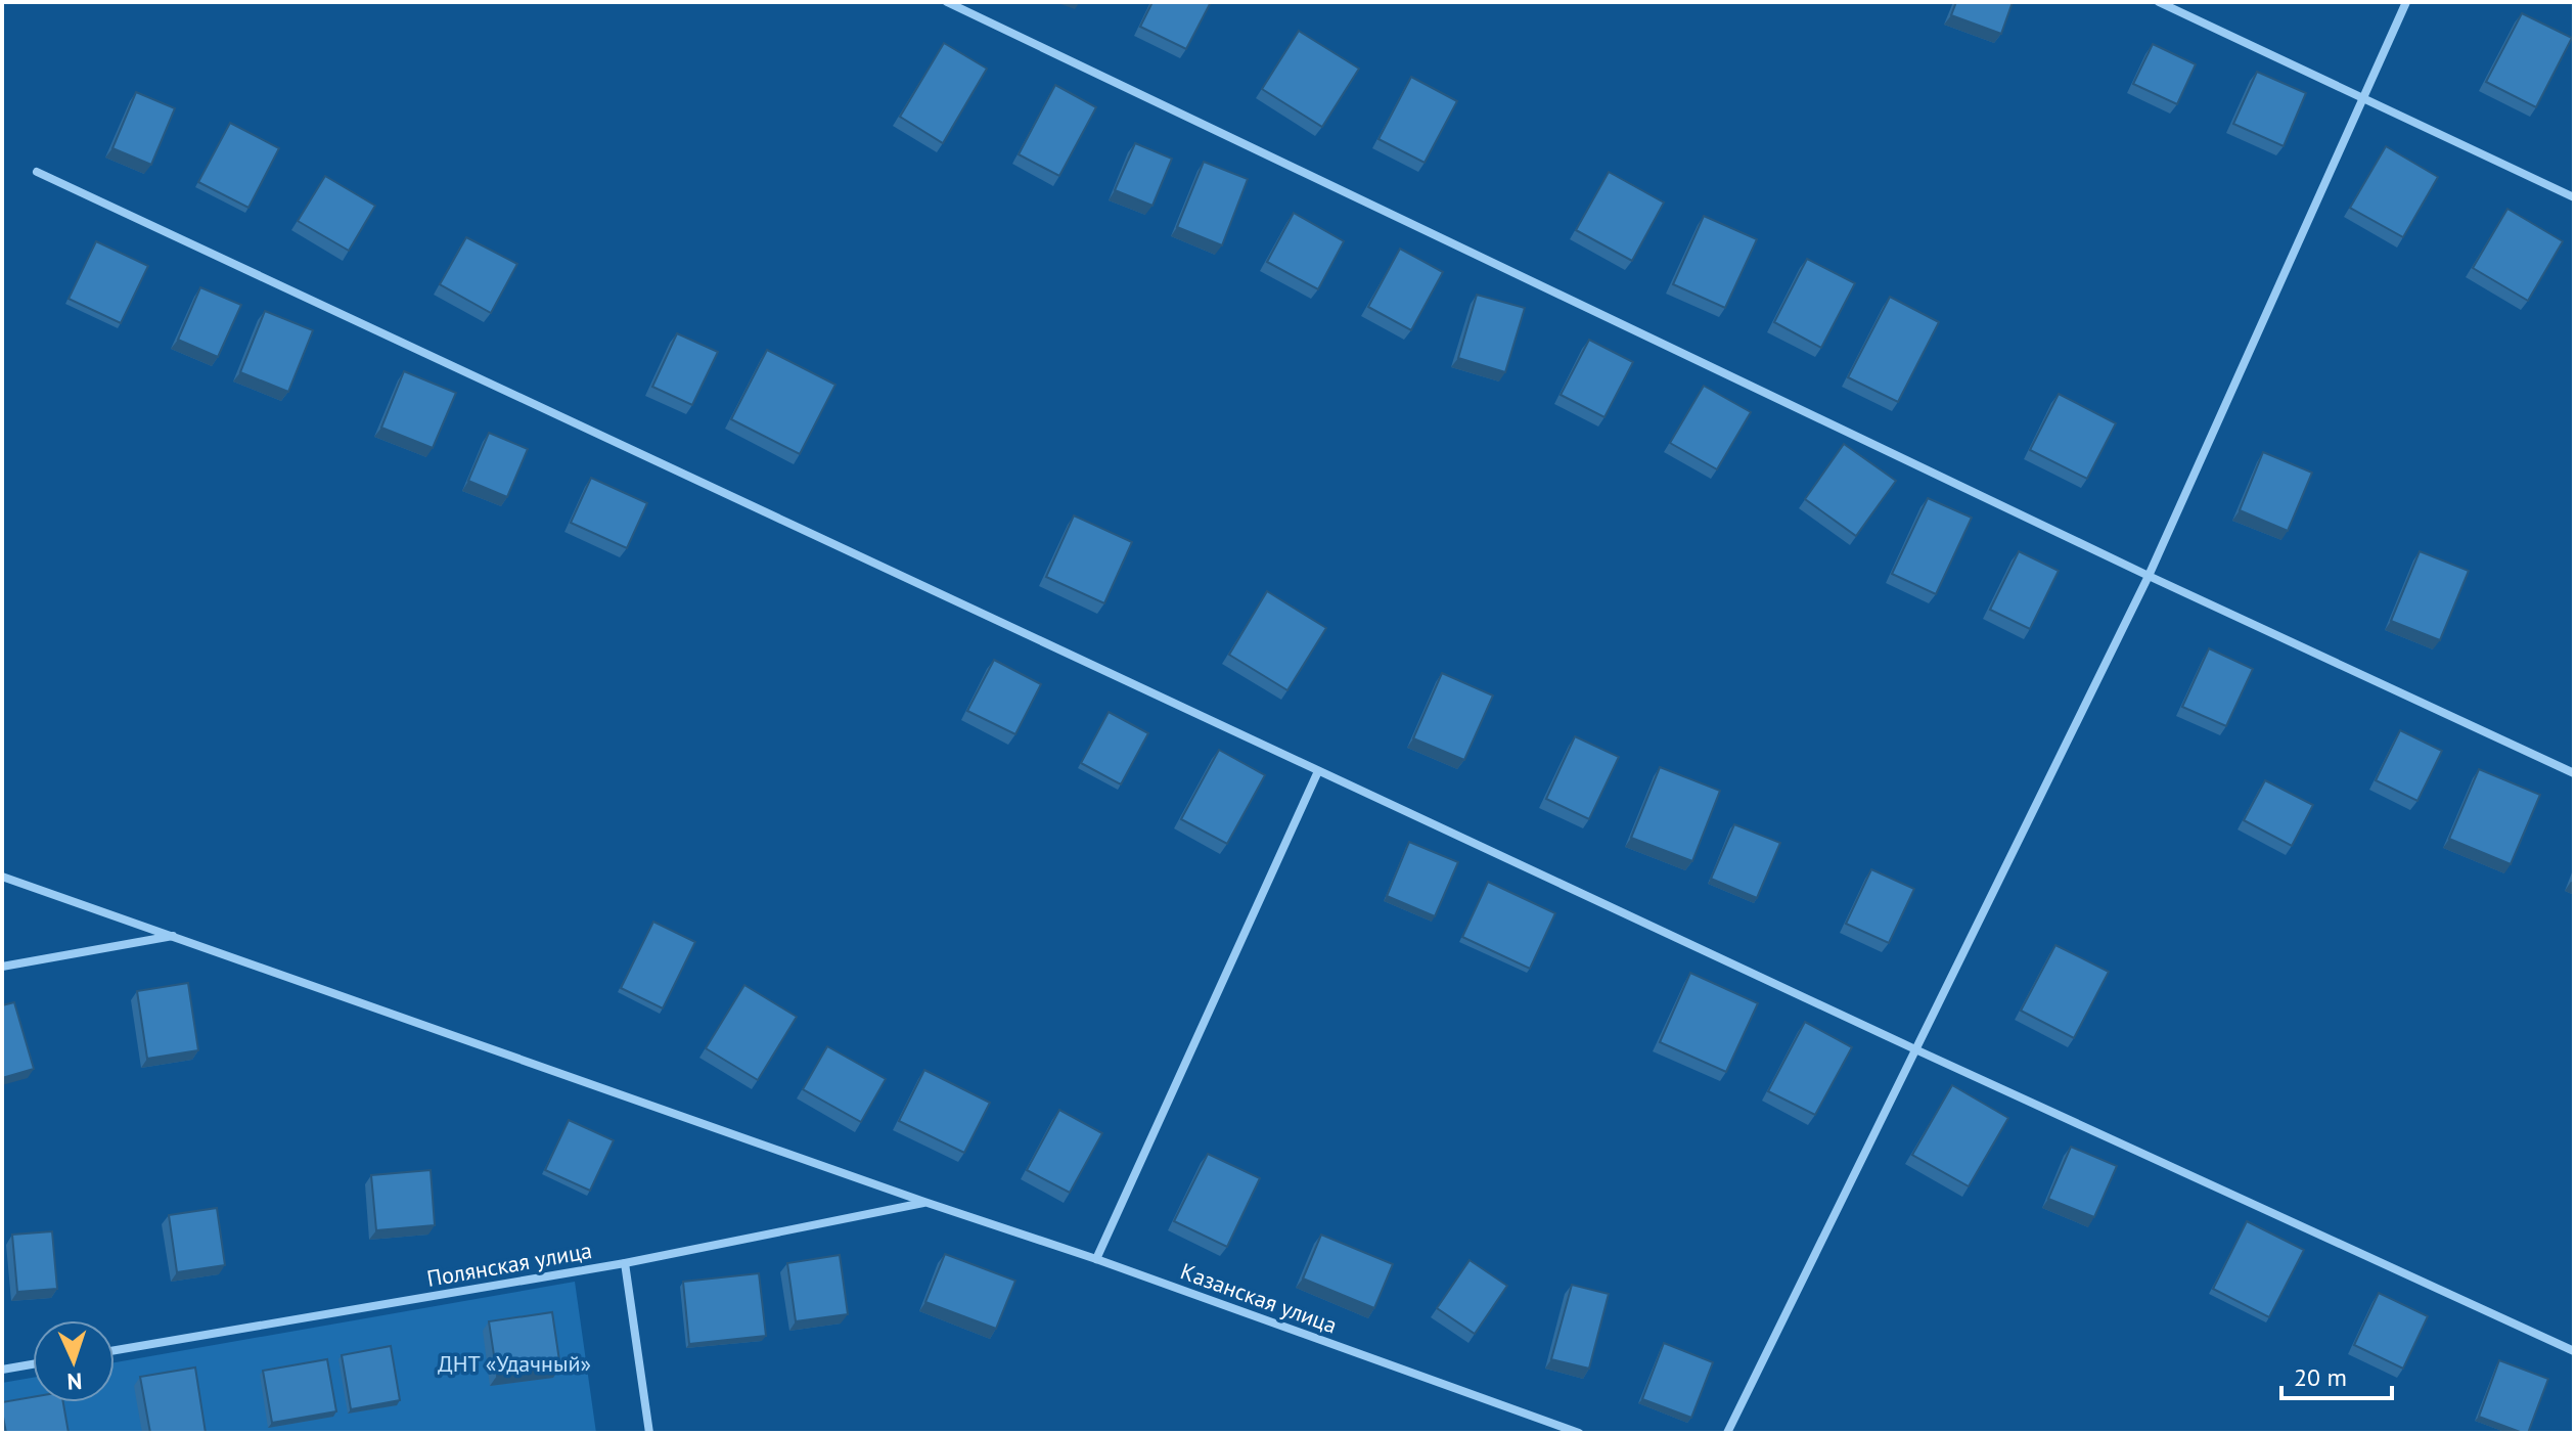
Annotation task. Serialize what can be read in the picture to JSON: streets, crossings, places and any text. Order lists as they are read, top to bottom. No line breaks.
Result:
{"streets":{"street":["Полянская улица","Казанская улица"]},"crossings":[["Полянская улица","Казанская улица"]],"parks":["ДНТ «Удачный»"],"scale_bar":"20 m","north":"bottom"}
